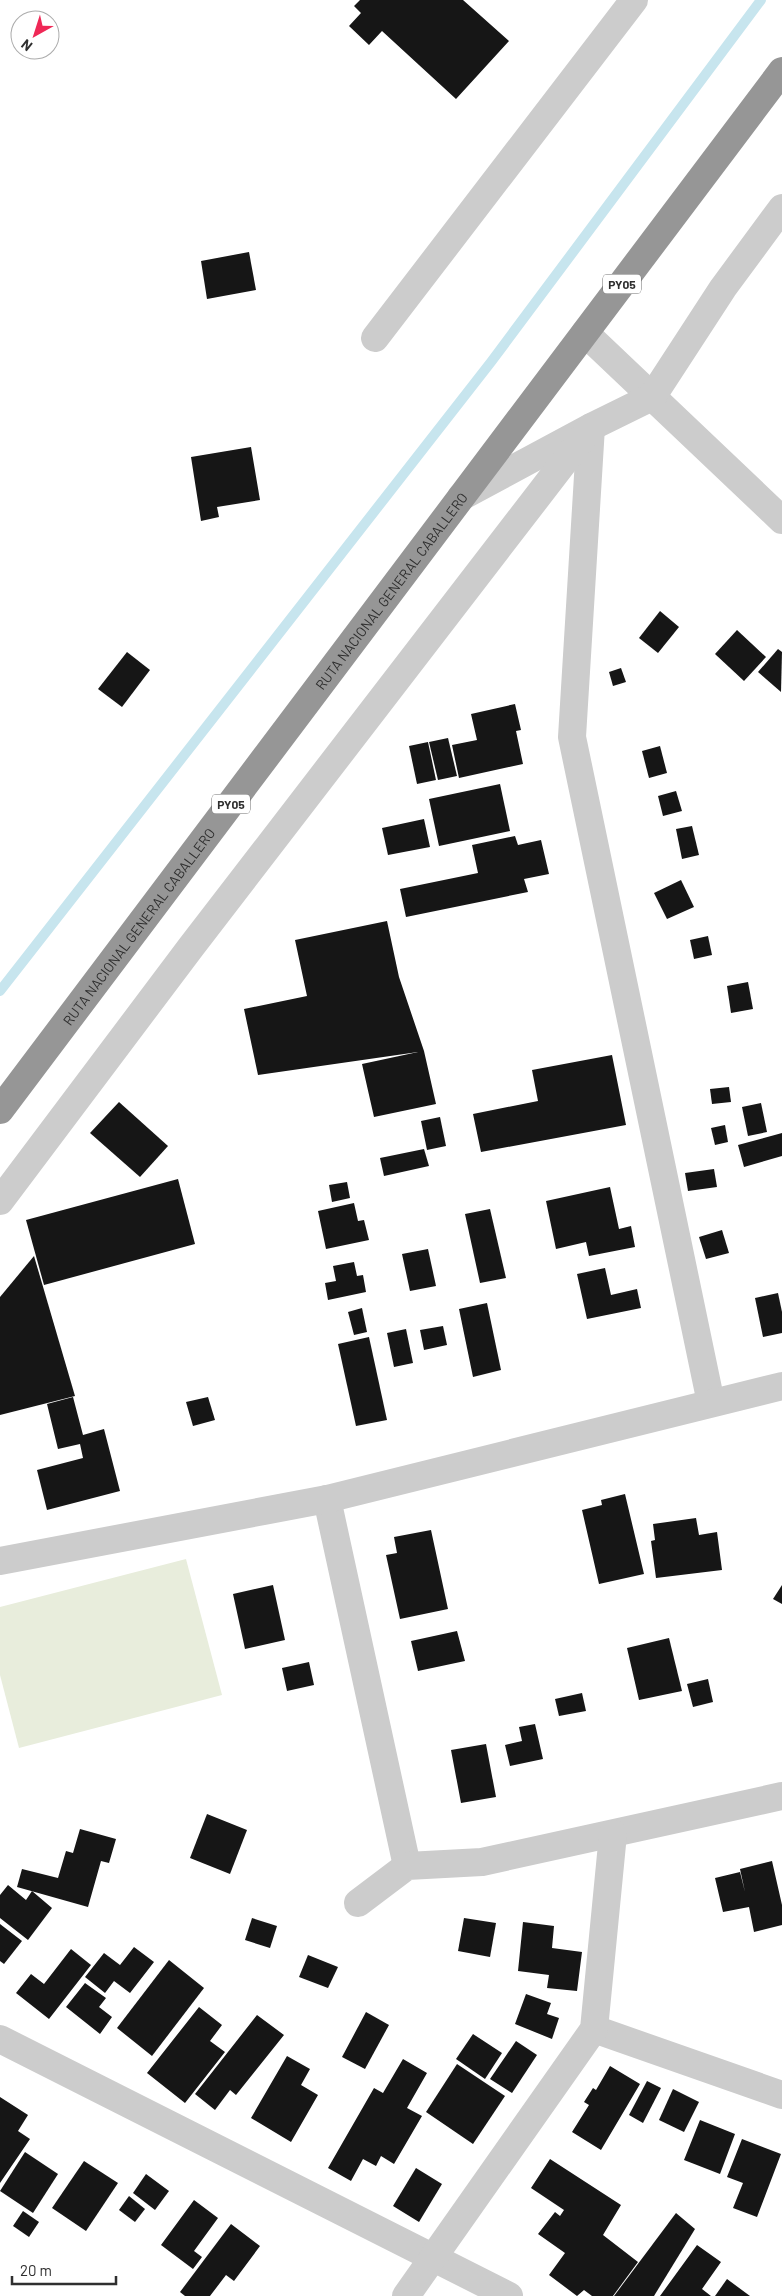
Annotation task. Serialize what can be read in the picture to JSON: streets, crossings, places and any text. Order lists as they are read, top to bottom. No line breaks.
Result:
{"streets":{"highway":["PY05","RUTA NACIONAL GENERAL CABALLERO"]},"scale_bar":"20 m","north":"bottom left"}
